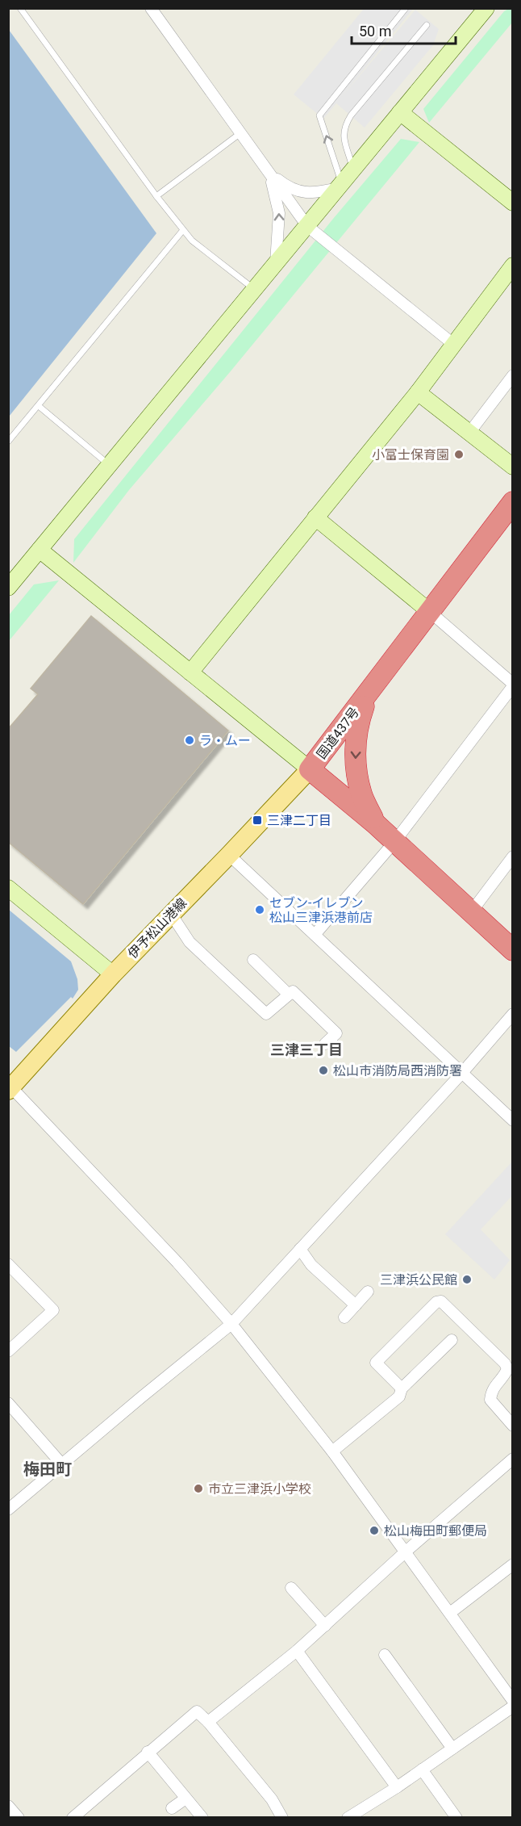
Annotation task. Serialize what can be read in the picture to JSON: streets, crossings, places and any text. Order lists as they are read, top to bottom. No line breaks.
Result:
{"streets":{"highway":["国道437号"],"main road":["伊予松山港線"]},"crossings":[["国道437号","伊予松山港線"]],"districts":["三津三丁目","梅田町"],"places":{"other":["小富士保育園","ラ・ムー","セブン-イレブン 松山三津浜港前店","松山市消防局西消防署","三津浜公民館","市立三津浜小学校","松山梅田町郵便局"],"transit":["三津二丁目"]},"scale_bar":"50 m"}
